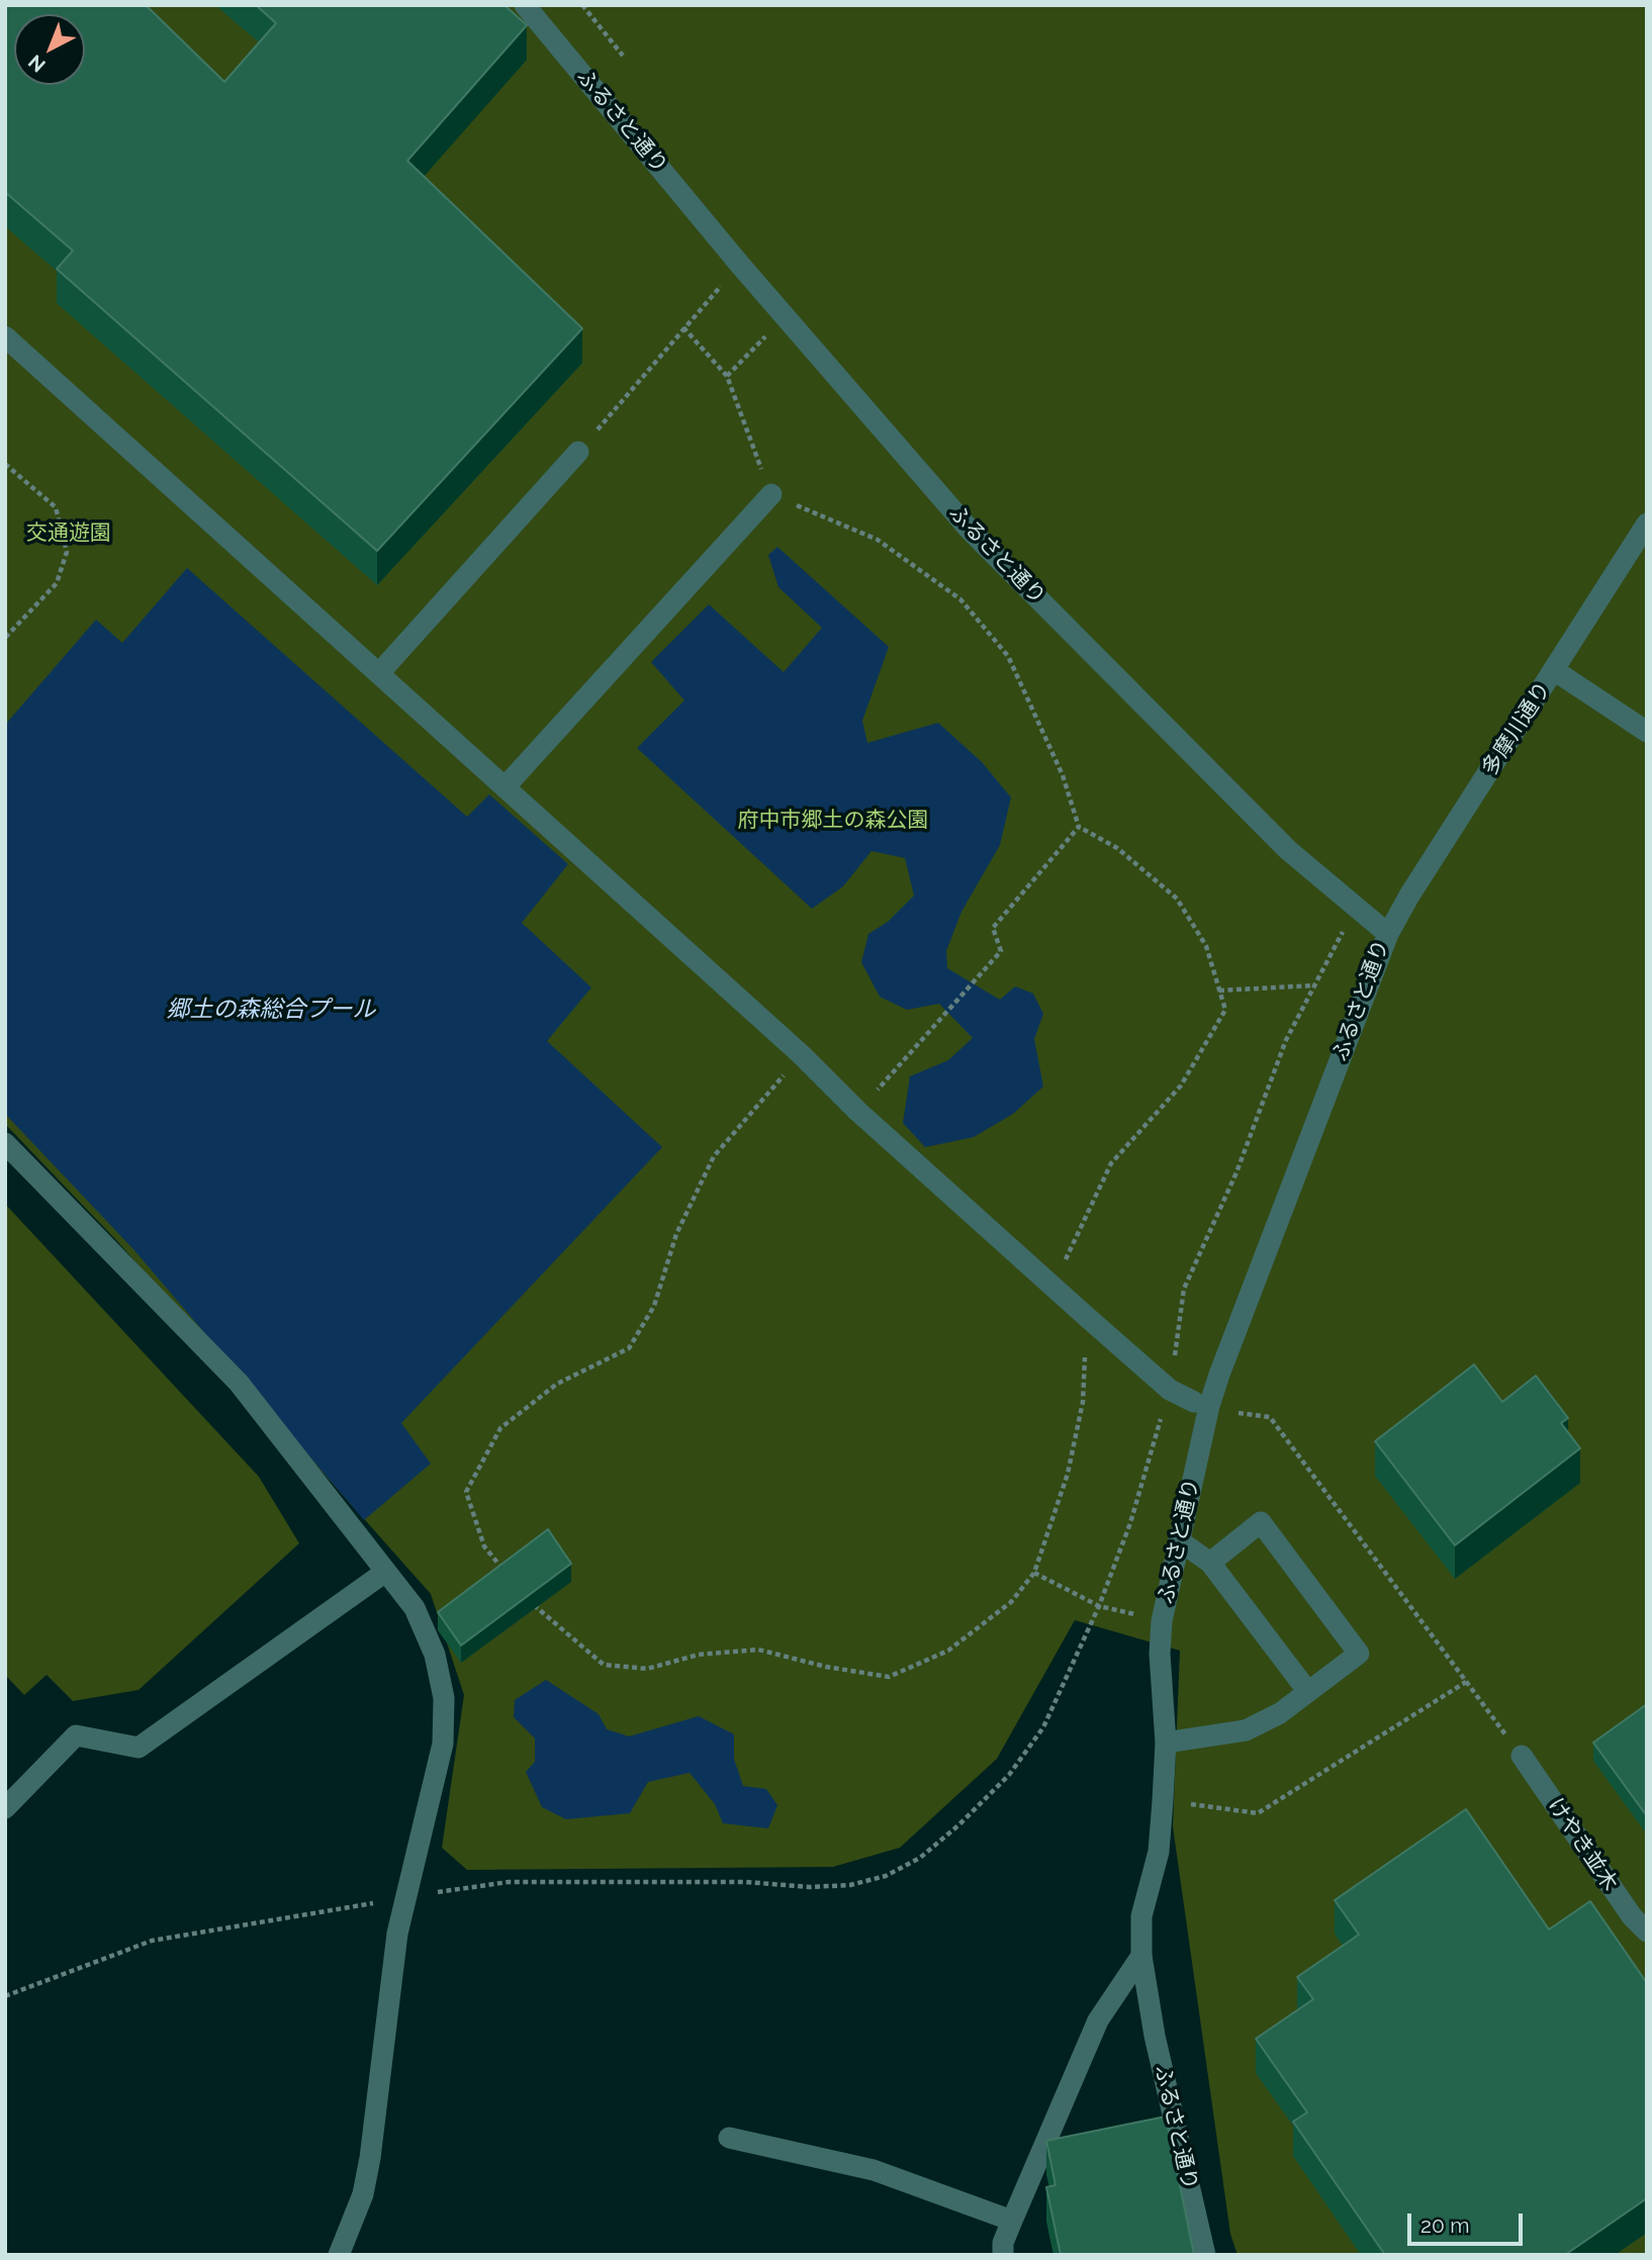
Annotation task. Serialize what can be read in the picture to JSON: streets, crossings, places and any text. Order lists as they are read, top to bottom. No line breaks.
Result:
{"streets":{"street":["ふるさと通り","多摩川通り","けやき並木"]},"crossings":[["ふるさと通り","多摩川通り"]],"water":["郷土の森総合プール"],"parks":["交通遊園","府中市郷土の森公園"],"scale_bar":"20 m","north":"bottom left"}
